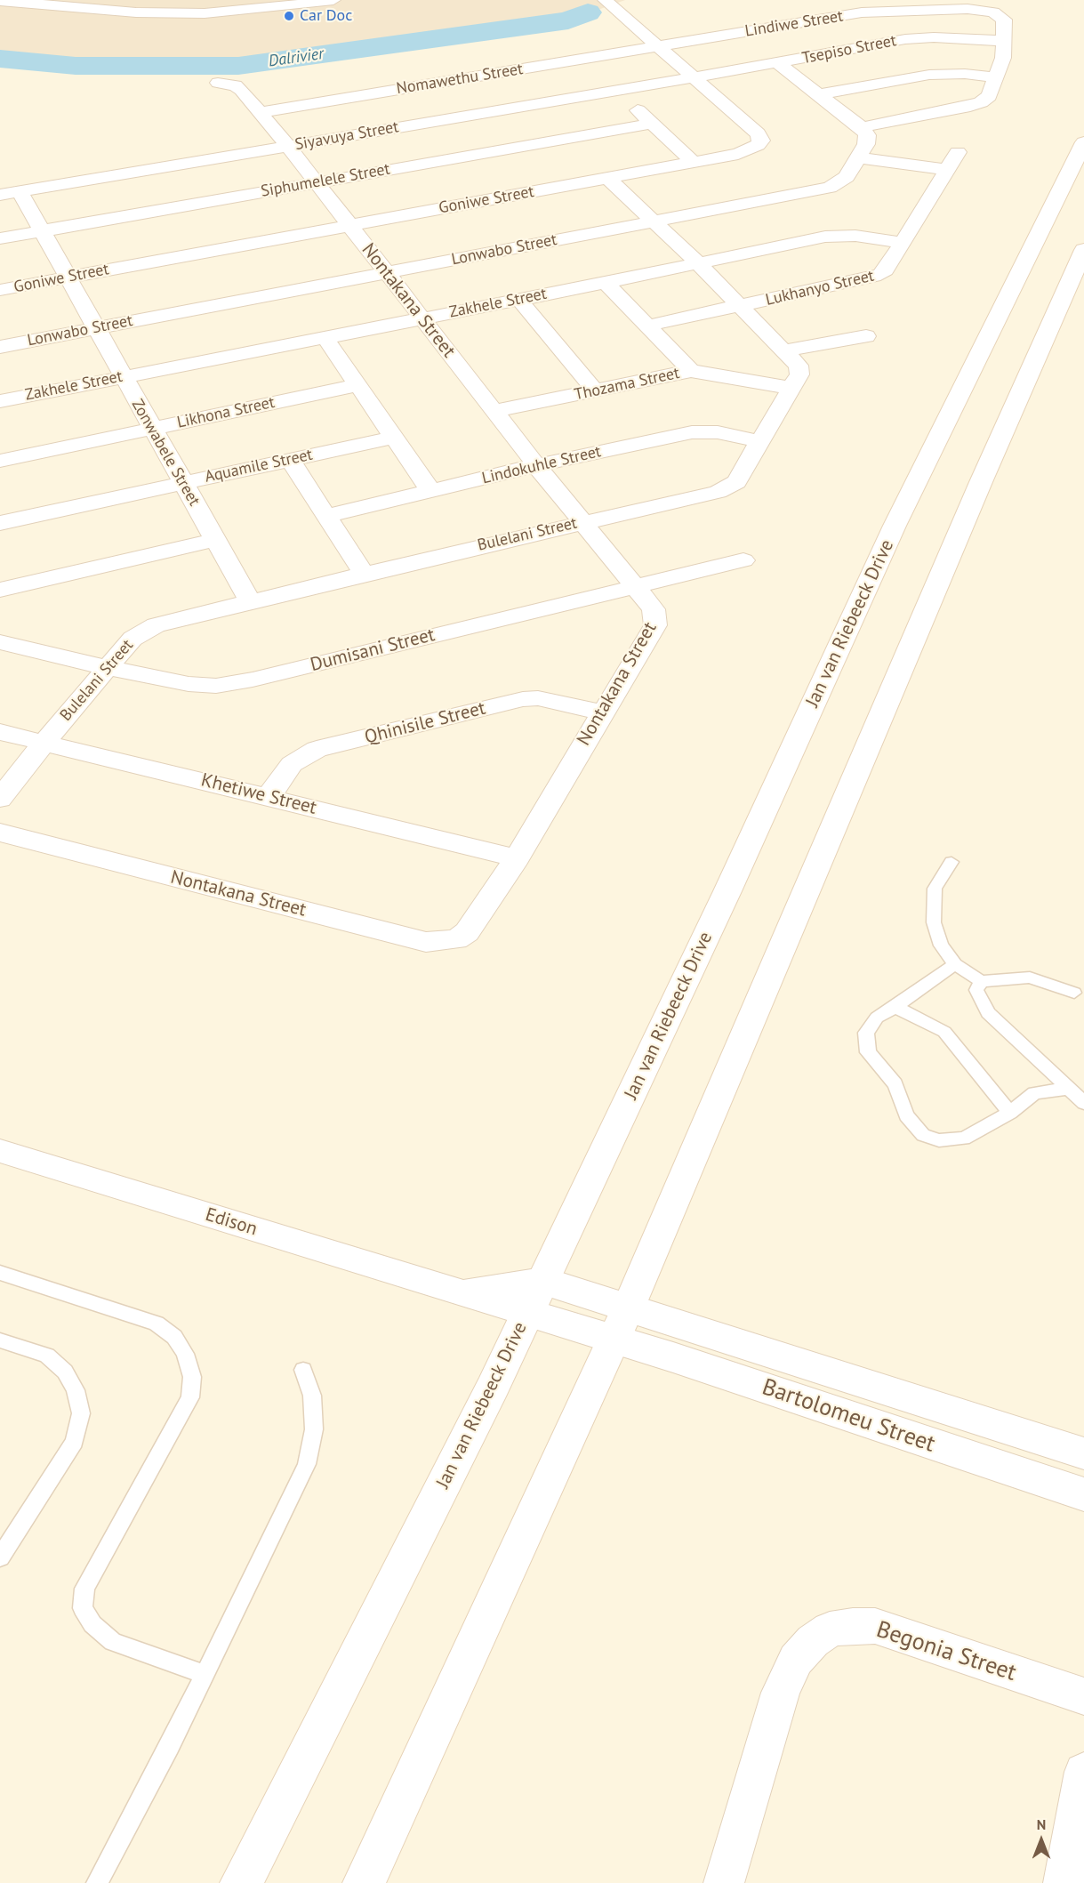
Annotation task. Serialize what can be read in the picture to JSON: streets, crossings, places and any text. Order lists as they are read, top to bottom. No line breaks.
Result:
{"streets":{"main road":["Jan van Riebeeck Drive","Bartolomeu Street"],"street":["Lindiwe Street","Tsepiso Street","Nomawethu Street","Siyavuya Street","Siphumelele Street","Goniwe Street","Lonwabo Street","Lukhanyo Street","Nontakana Street","Zakhele Street","Thozama Street","Likhona Street","Zonwabele Street","Lindokuhle Street","Aquamile Street","Bulelani Street","Dumisani Street","Qhinisile Street","Khetiwe Street","Edison","Begonia Street"]},"crossings":[["Lindiwe Street","Tsepiso Street"],["Lindiwe Street","Nomawethu Street"],["Lindiwe Street","Goniwe Street"],["Lindiwe Street","Lonwabo Street"],["Tsepiso Street","Siyavuya Street"],["Tsepiso Street","Goniwe Street"],["Nomawethu Street","Goniwe Street"],["Nomawethu Street","Nontakana Street"],["Siyavuya Street","Goniwe Street"],["Siyavuya Street","Nontakana Street"],["Siyavuya Street","Zonwabele Street"],["Siphumelele Street","Nontakana Street"],["Siphumelele Street","Zonwabele Street"],["Goniwe Street","Nontakana Street"],["Goniwe Street","Zonwabele Street"],["Goniwe Street","Bulelani Street"],["Lonwabo Street","Nontakana Street"],["Lonwabo Street","Zonwabele Street"],["Lonwabo Street","Bulelani Street"],["Lukhanyo Street","Zakhele Street"],["Lukhanyo Street","Bulelani Street"],["Nontakana Street","Zakhele Street"],["Nontakana Street","Thozama Street"],["Nontakana Street","Lindokuhle Street"],["Nontakana Street","Bulelani Street"],["Nontakana Street","Dumisani Street"],["Nontakana Street","Qhinisile Street"],["Nontakana Street","Khetiwe Street"],["Zakhele Street","Zonwabele Street"],["Zakhele Street","Bulelani Street"],["Thozama Street","Bulelani Street"],["Likhona Street","Zonwabele Street"],["Zonwabele Street","Aquamile Street"],["Zonwabele Street","Bulelani Street"],["Lindokuhle Street","Bulelani Street"],["Bulelani Street","Dumisani Street"],["Bulelani Street","Khetiwe Street"],["Jan van Riebeeck Drive","Edison"],["Qhinisile Street","Khetiwe Street"]],"water":["Dalrivier"],"places":["Car Doc"],"north":"top"}
